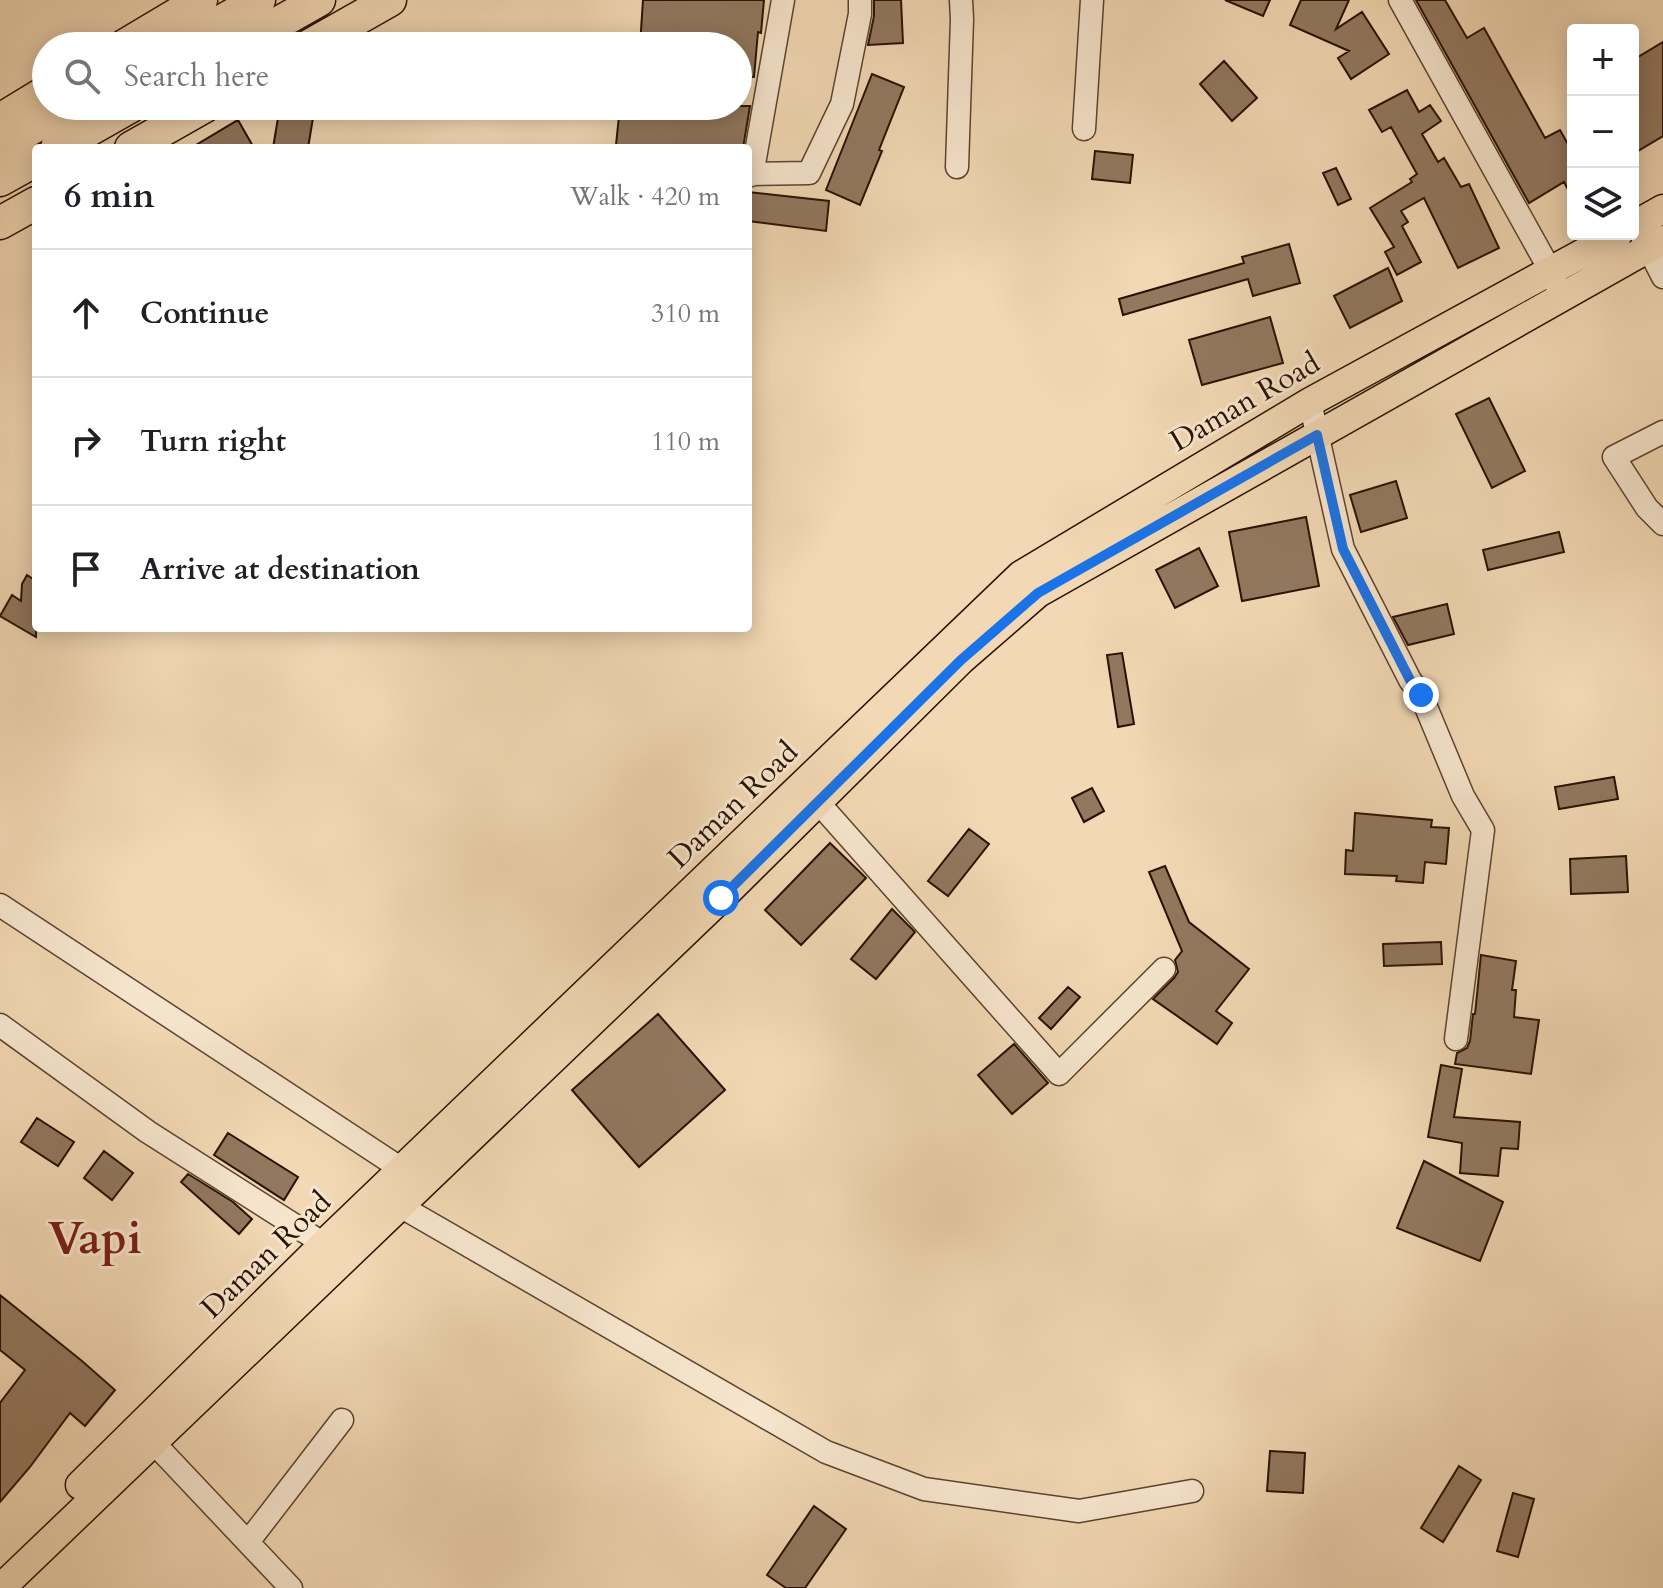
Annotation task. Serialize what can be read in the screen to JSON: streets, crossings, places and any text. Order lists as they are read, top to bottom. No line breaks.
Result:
{"streets":{"main road":["Daman Road"]},"districts":["Vapi"],"page":{"map_buttons":["+","−"],"search":"Search here","heading":["6 min","Walk · 420 m"],"list":[["Continue","310 m"],["Turn right","110 m"],"Arrive at destination"]}}
